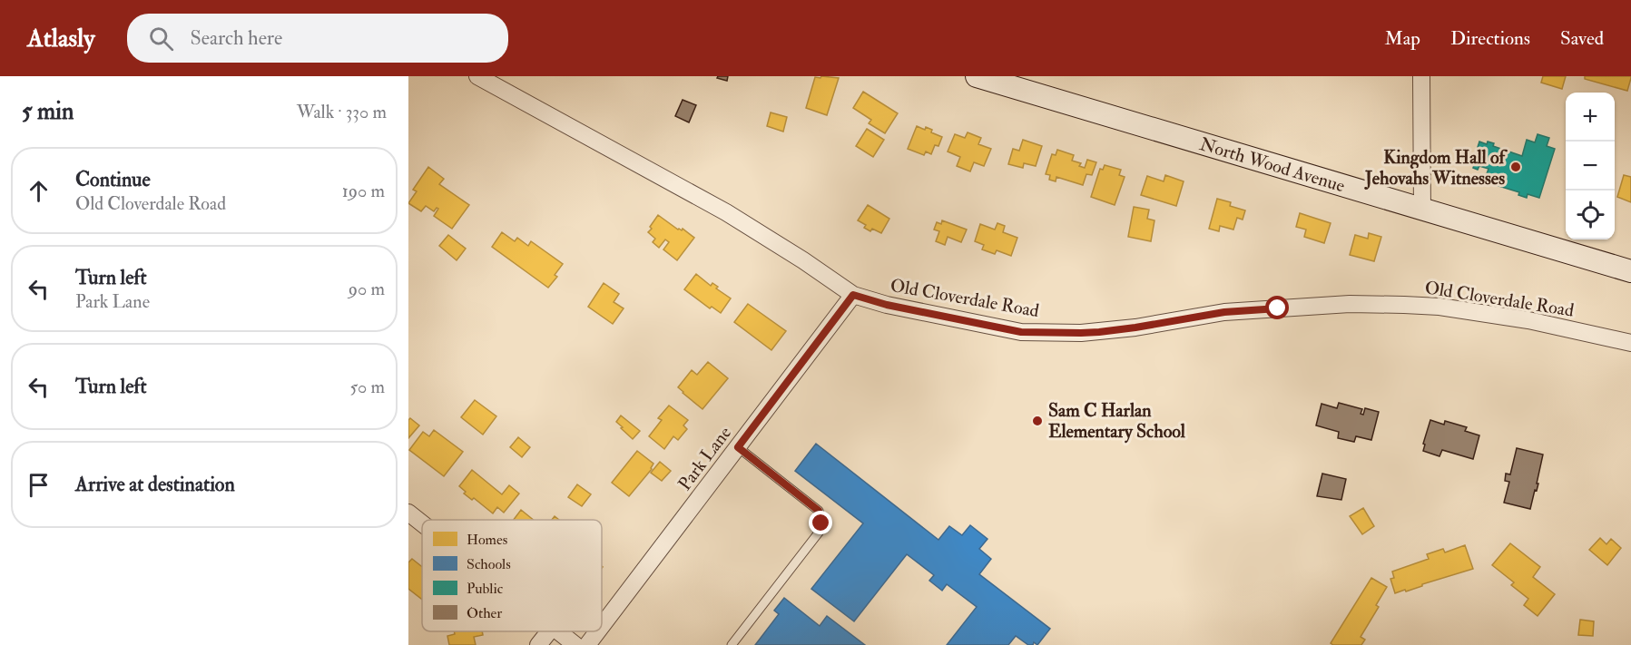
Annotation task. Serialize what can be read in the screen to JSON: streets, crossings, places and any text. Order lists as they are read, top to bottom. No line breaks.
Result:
{"streets":{"main road":["North Wood Avenue"],"street":["Old Cloverdale Road","Park Lane"]},"crossings":[["Old Cloverdale Road","Park Lane"]],"places":["Kingdom Hall of Jehovahs Witnesses","Sam C Harlan Elementary School"],"legend":["Homes","Schools","Public","Other"],"page":{"header":"Atlasly","search":"Search here","nav":["Map","Directions","Saved"],"heading":["5 min","Walk · 330 m"],"map_buttons":["+","−"],"list":[["Continue","Old Cloverdale Road","190 m"],["Turn left","Park Lane","90 m"],["Turn left","50 m"],"Arrive at destination"]}}
